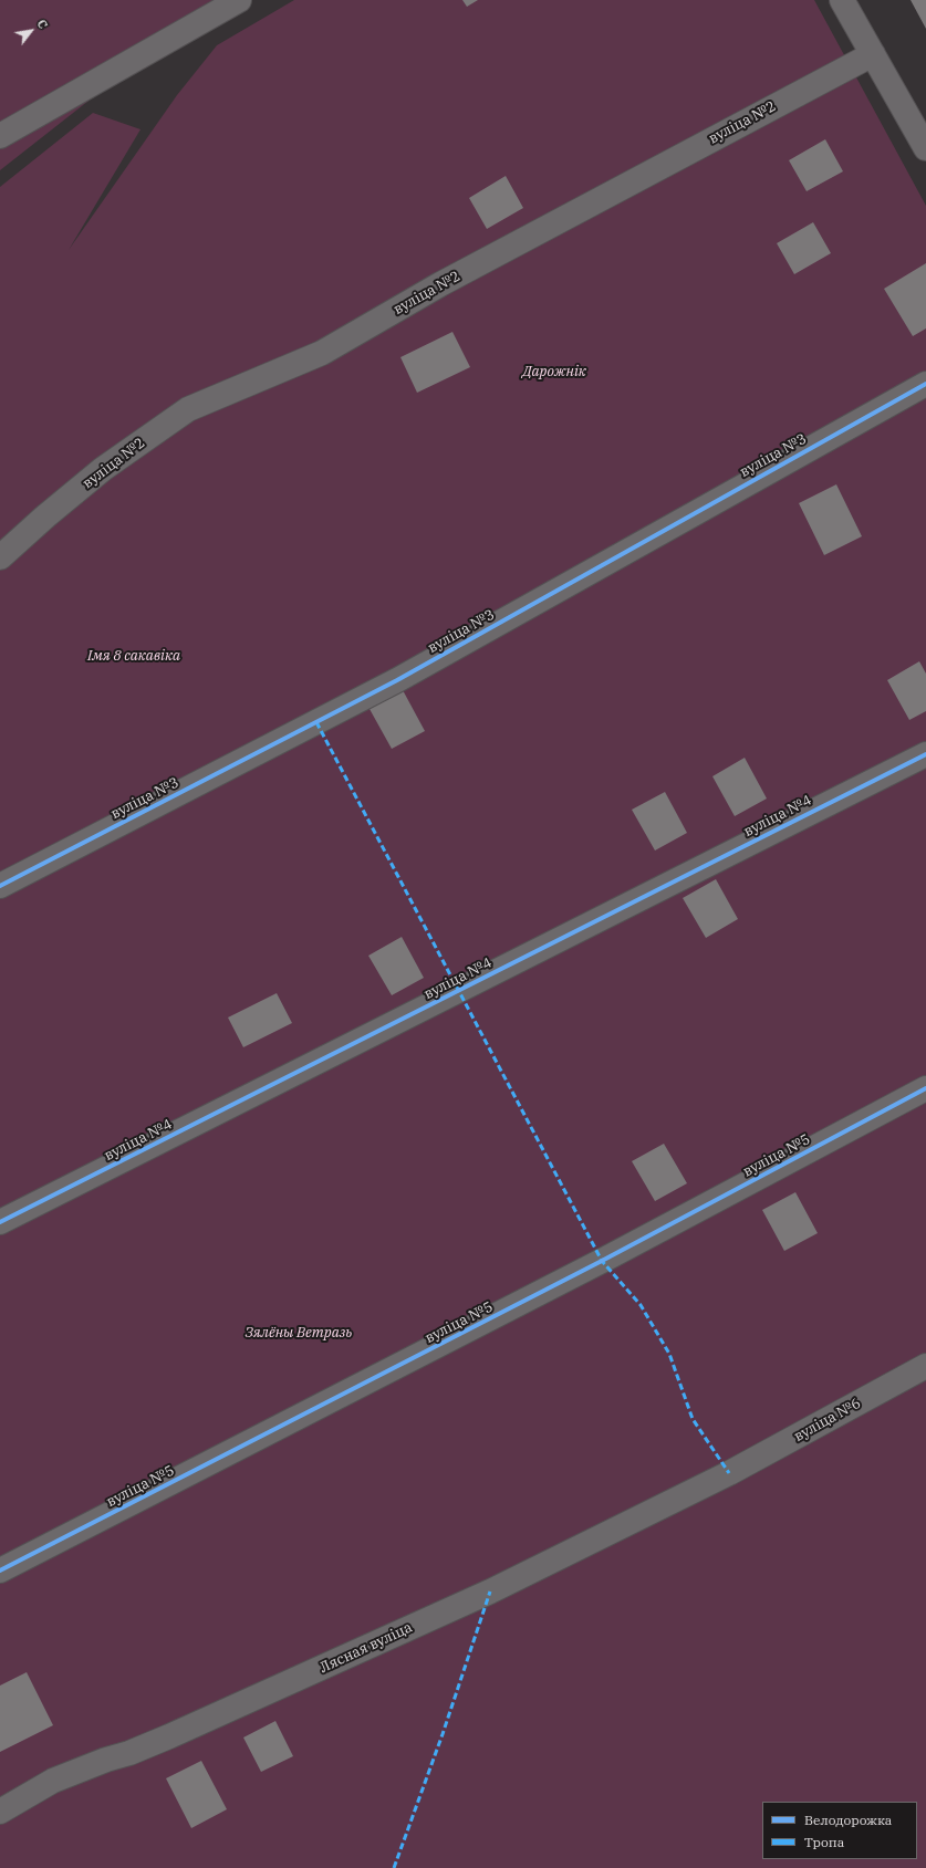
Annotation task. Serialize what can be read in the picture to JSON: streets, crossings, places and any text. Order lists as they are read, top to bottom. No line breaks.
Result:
{"streets":{"street":["вуліца №2","вуліца №3","вуліца №4","вуліца №5","вуліца №6","Лясная вуліца"]},"crossings":[["вуліца №6","Лясная вуліца"]],"parks":["Дарожнік","Імя 8 сакавіка","Зялёны Ветразь"],"legend":["Велодорожка","Тропа"],"north":"top right"}
